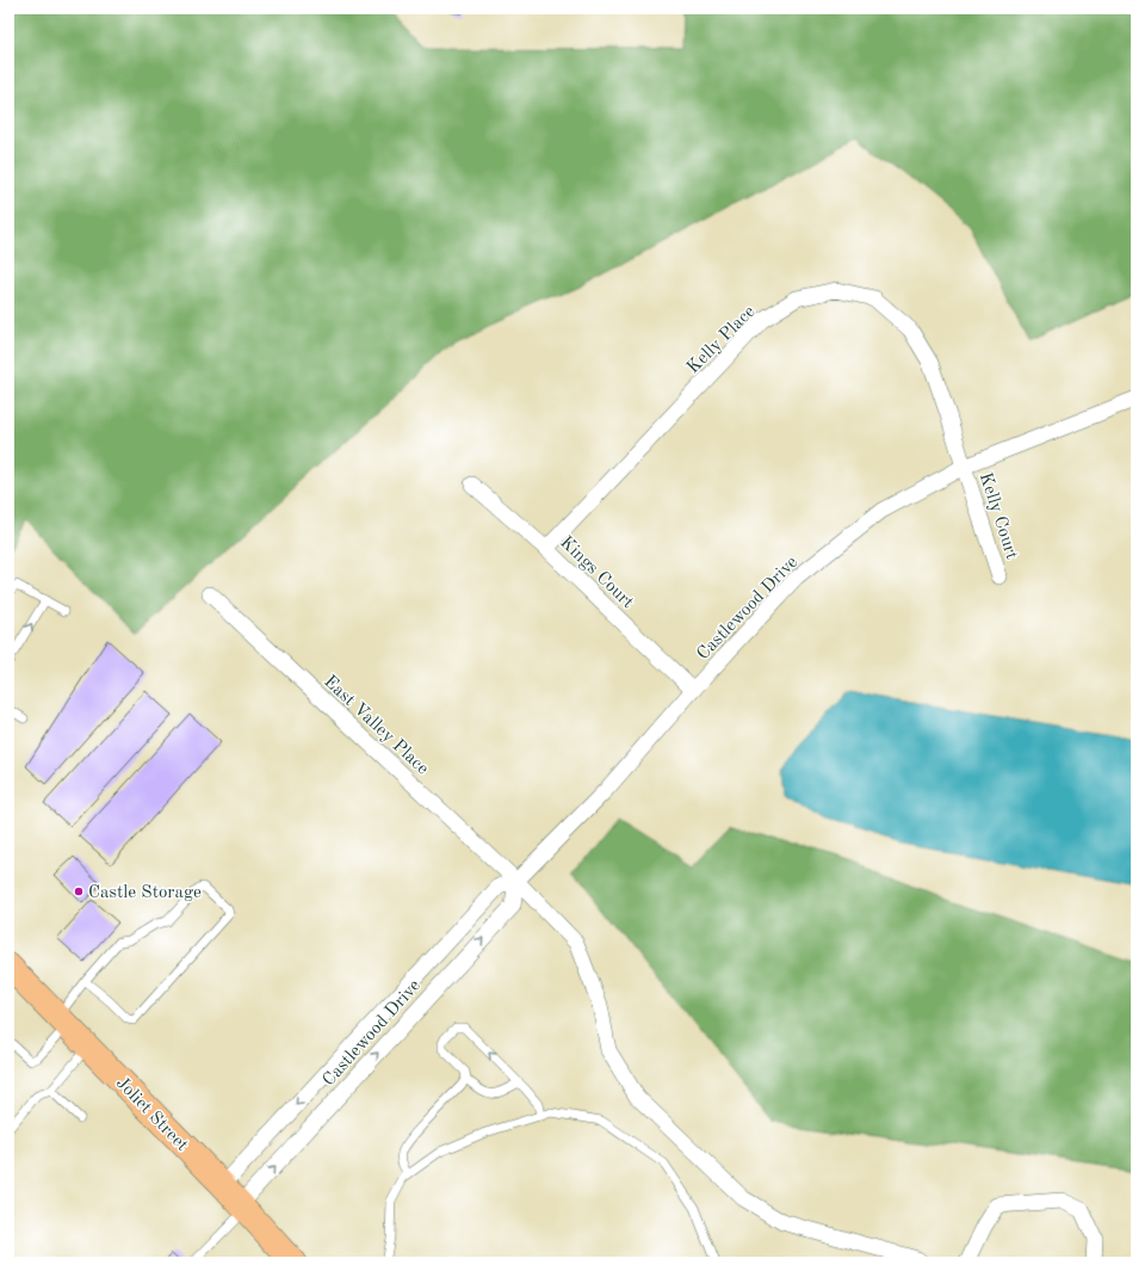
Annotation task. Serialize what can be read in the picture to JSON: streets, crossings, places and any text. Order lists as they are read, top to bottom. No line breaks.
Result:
{"streets":{"main road":["Joliet Street"],"street":["Kelly Place","Kelly Court","Kings Court","Castlewood Drive","East Valley Place"]},"crossings":[["Kelly Place","Kelly Court"],["Kelly Place","Kings Court"],["Kelly Place","Castlewood Drive"],["Kelly Court","Castlewood Drive"],["Kings Court","Castlewood Drive"],["Castlewood Drive","East Valley Place"],["Castlewood Drive","Joliet Street"]],"places":["Castle Storage"]}
